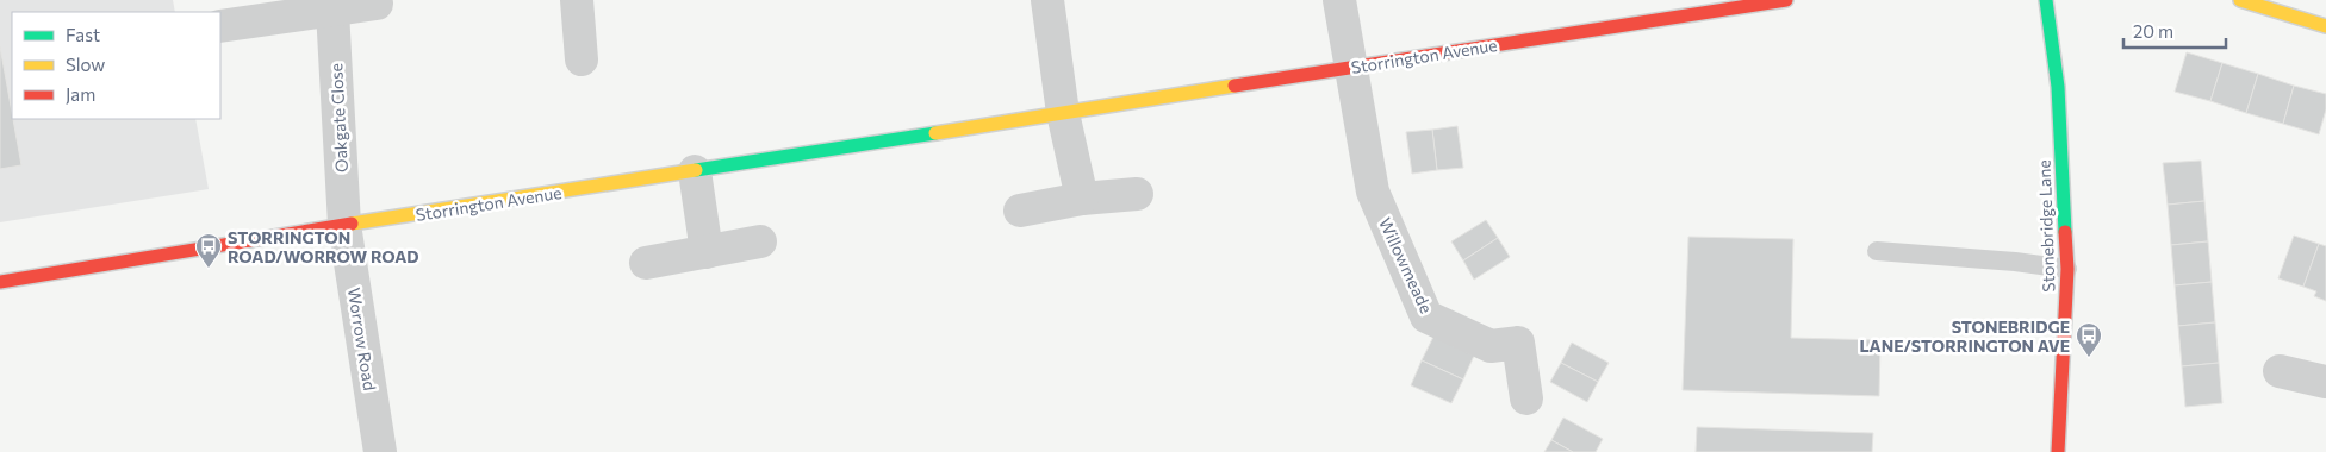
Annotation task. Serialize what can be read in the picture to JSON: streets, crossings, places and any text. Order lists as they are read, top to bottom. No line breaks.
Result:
{"streets":{"street":["Storrington Avenue","Oakgate Close","Stonebridge Lane","Willowmeade","Worrow Road"]},"crossings":[["Storrington Avenue","Oakgate Close"],["Storrington Avenue","Willowmeade"],["Storrington Avenue","Worrow Road"],["Oakgate Close","Worrow Road"]],"places":{"bus stop":["STORRINGTON ROAD/WORROW ROAD","STONEBRIDGE LANE/STORRINGTON AVE"]},"legend":["Fast","Slow","Jam"],"scale_bar":"20 m"}
